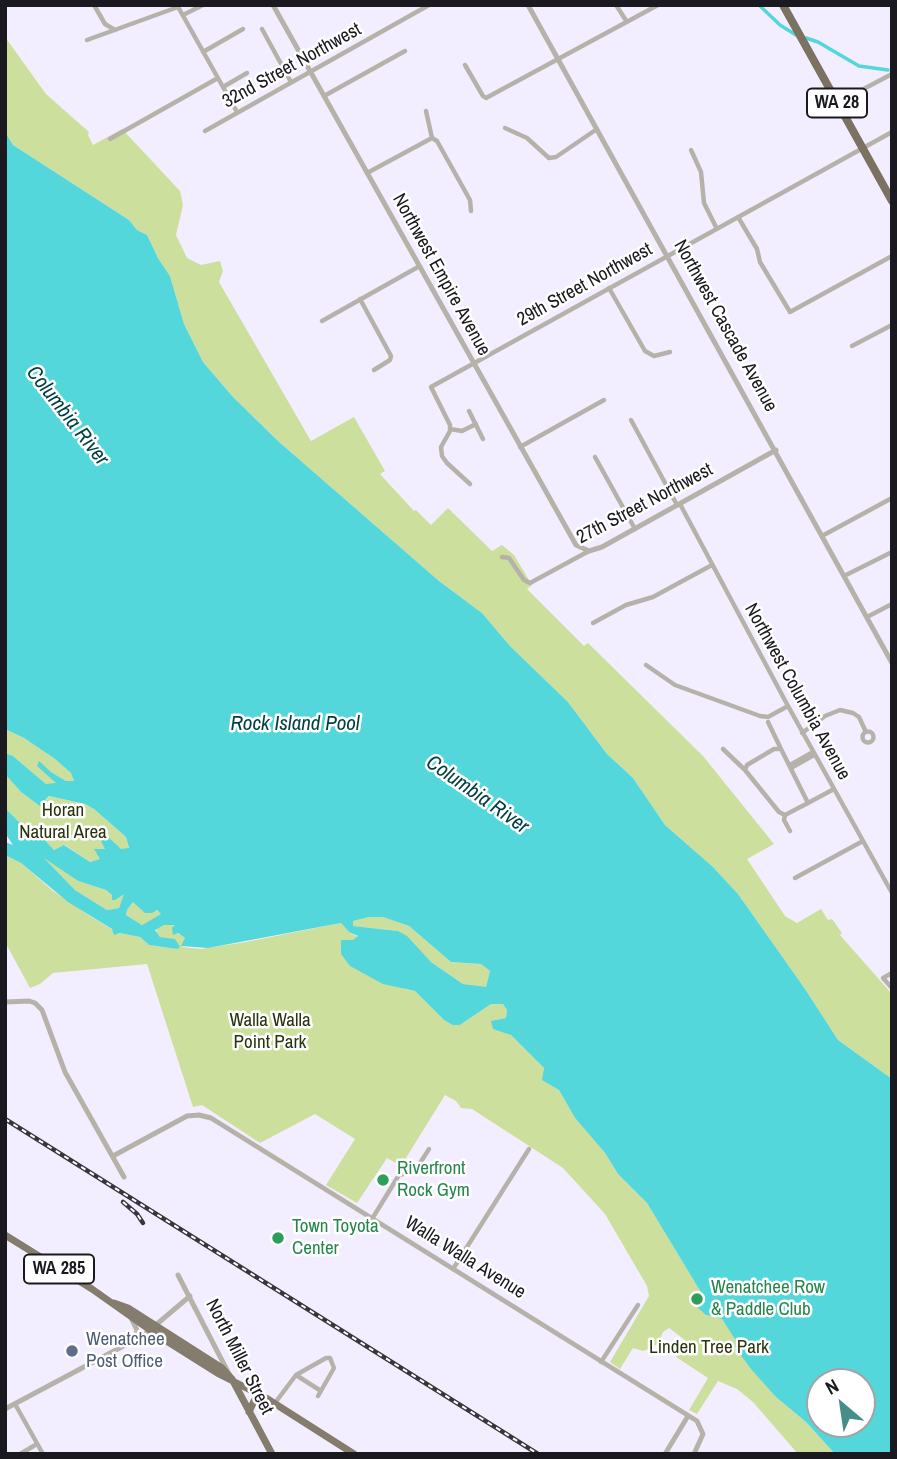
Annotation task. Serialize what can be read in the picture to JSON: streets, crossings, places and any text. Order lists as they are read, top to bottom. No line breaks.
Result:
{"streets":{"highway":["WA 28"],"main road":["WA 285","North Miller Street"],"street":["32nd Street Northwest","Northwest Empire Avenue","29th Street Northwest","Northwest Cascade Avenue","27th Street Northwest","Northwest Columbia Avenue","Walla Walla Avenue"]},"crossings":[["32nd Street Northwest","Northwest Empire Avenue"],["WA 28","29th Street Northwest"],["Northwest Empire Avenue","29th Street Northwest"],["Northwest Empire Avenue","27th Street Northwest"],["29th Street Northwest","Northwest Cascade Avenue"],["Northwest Cascade Avenue","27th Street Northwest"],["27th Street Northwest","Northwest Columbia Avenue"],["WA 285","North Miller Street"]],"water":["Columbia River","Rock Island Pool"],"parks":["Horan Natural Area","Walla Walla Point Park","Linden Tree Park"],"places":["Riverfront Rock Gym","Town Toyota Center","Wenatchee Row & Paddle Club","Wenatchee Post Office"],"north":"top left"}
